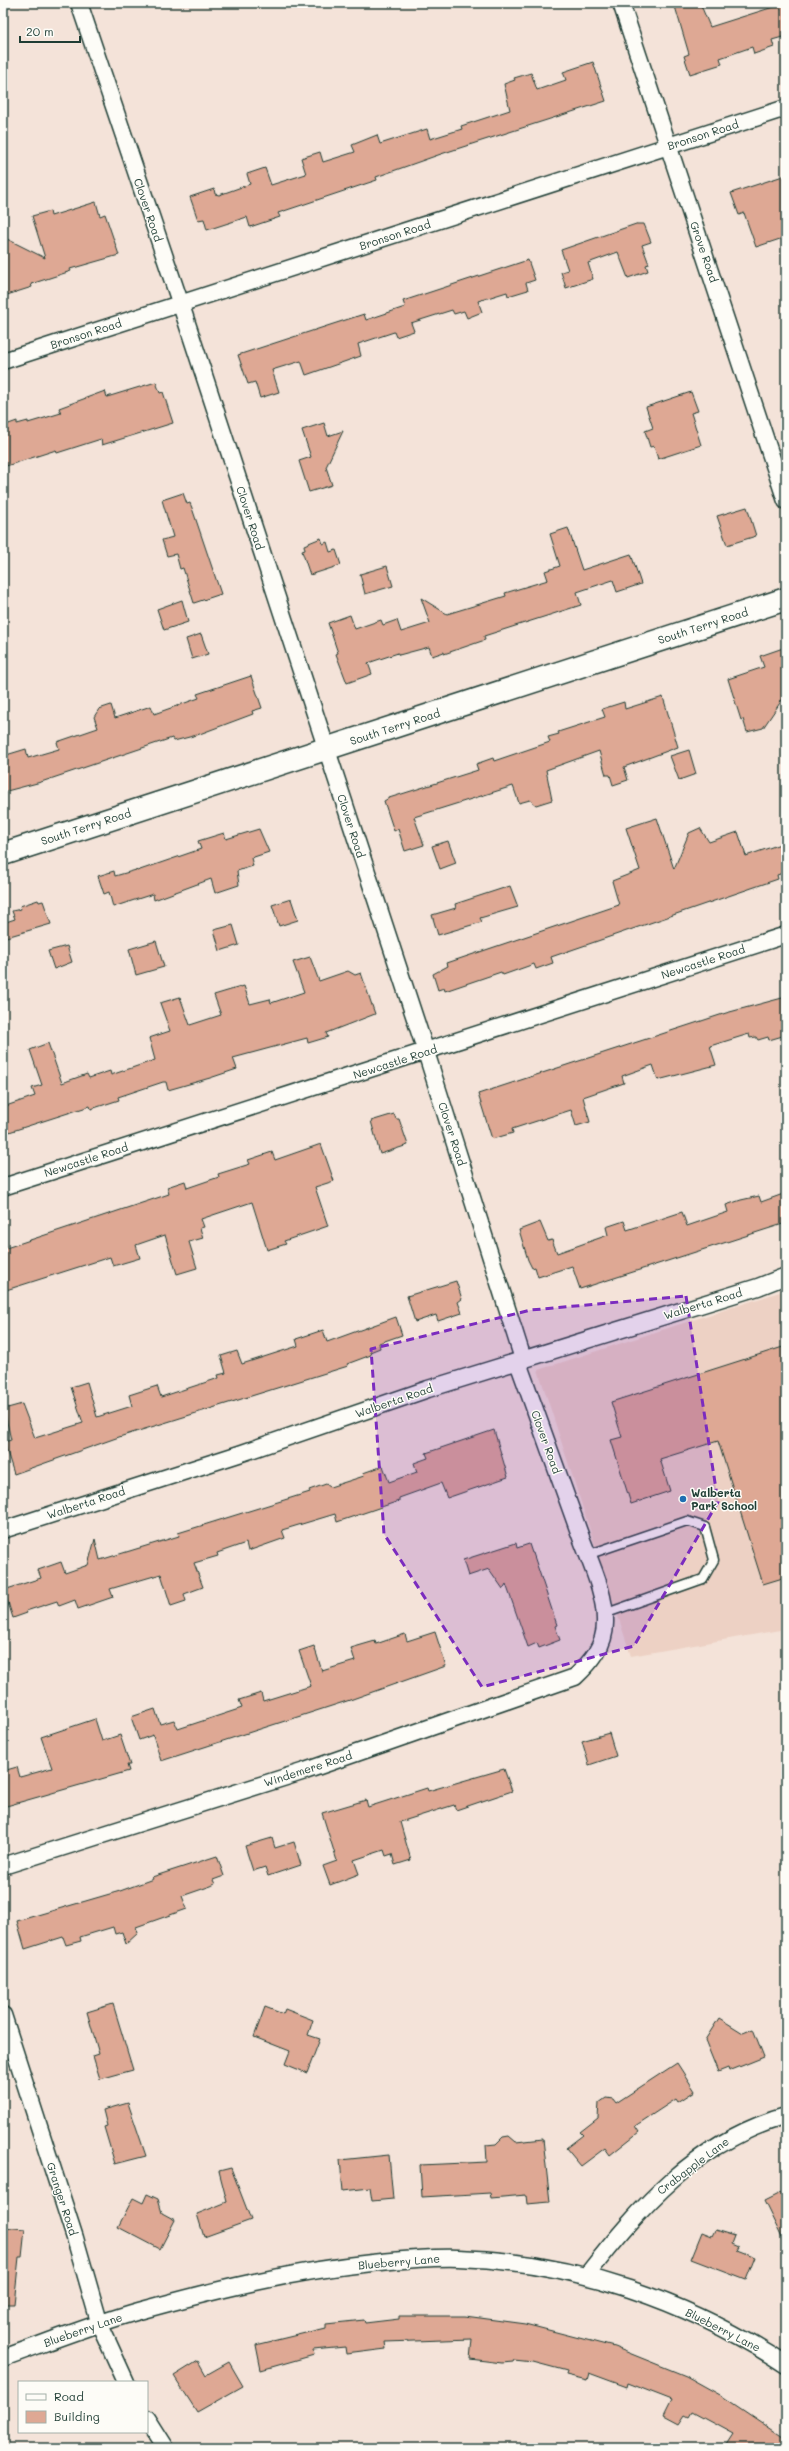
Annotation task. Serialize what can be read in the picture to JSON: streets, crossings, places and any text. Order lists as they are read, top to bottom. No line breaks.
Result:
{"streets":{"street":["Bronson Road","Clover Road","Grove Road","South Terry Road","Newcastle Road","Walberta Road","Windemere Road","Crabapple Lane","Granger Road","Blueberry Lane"]},"crossings":[["Bronson Road","Clover Road"],["Bronson Road","Grove Road"],["Clover Road","South Terry Road"],["Clover Road","Newcastle Road"],["Clover Road","Walberta Road"],["Clover Road","Windemere Road"],["Crabapple Lane","Blueberry Lane"],["Granger Road","Blueberry Lane"]],"places":["Walberta Park School"],"legend":["Road","Building"],"scale_bar":"20 m"}
